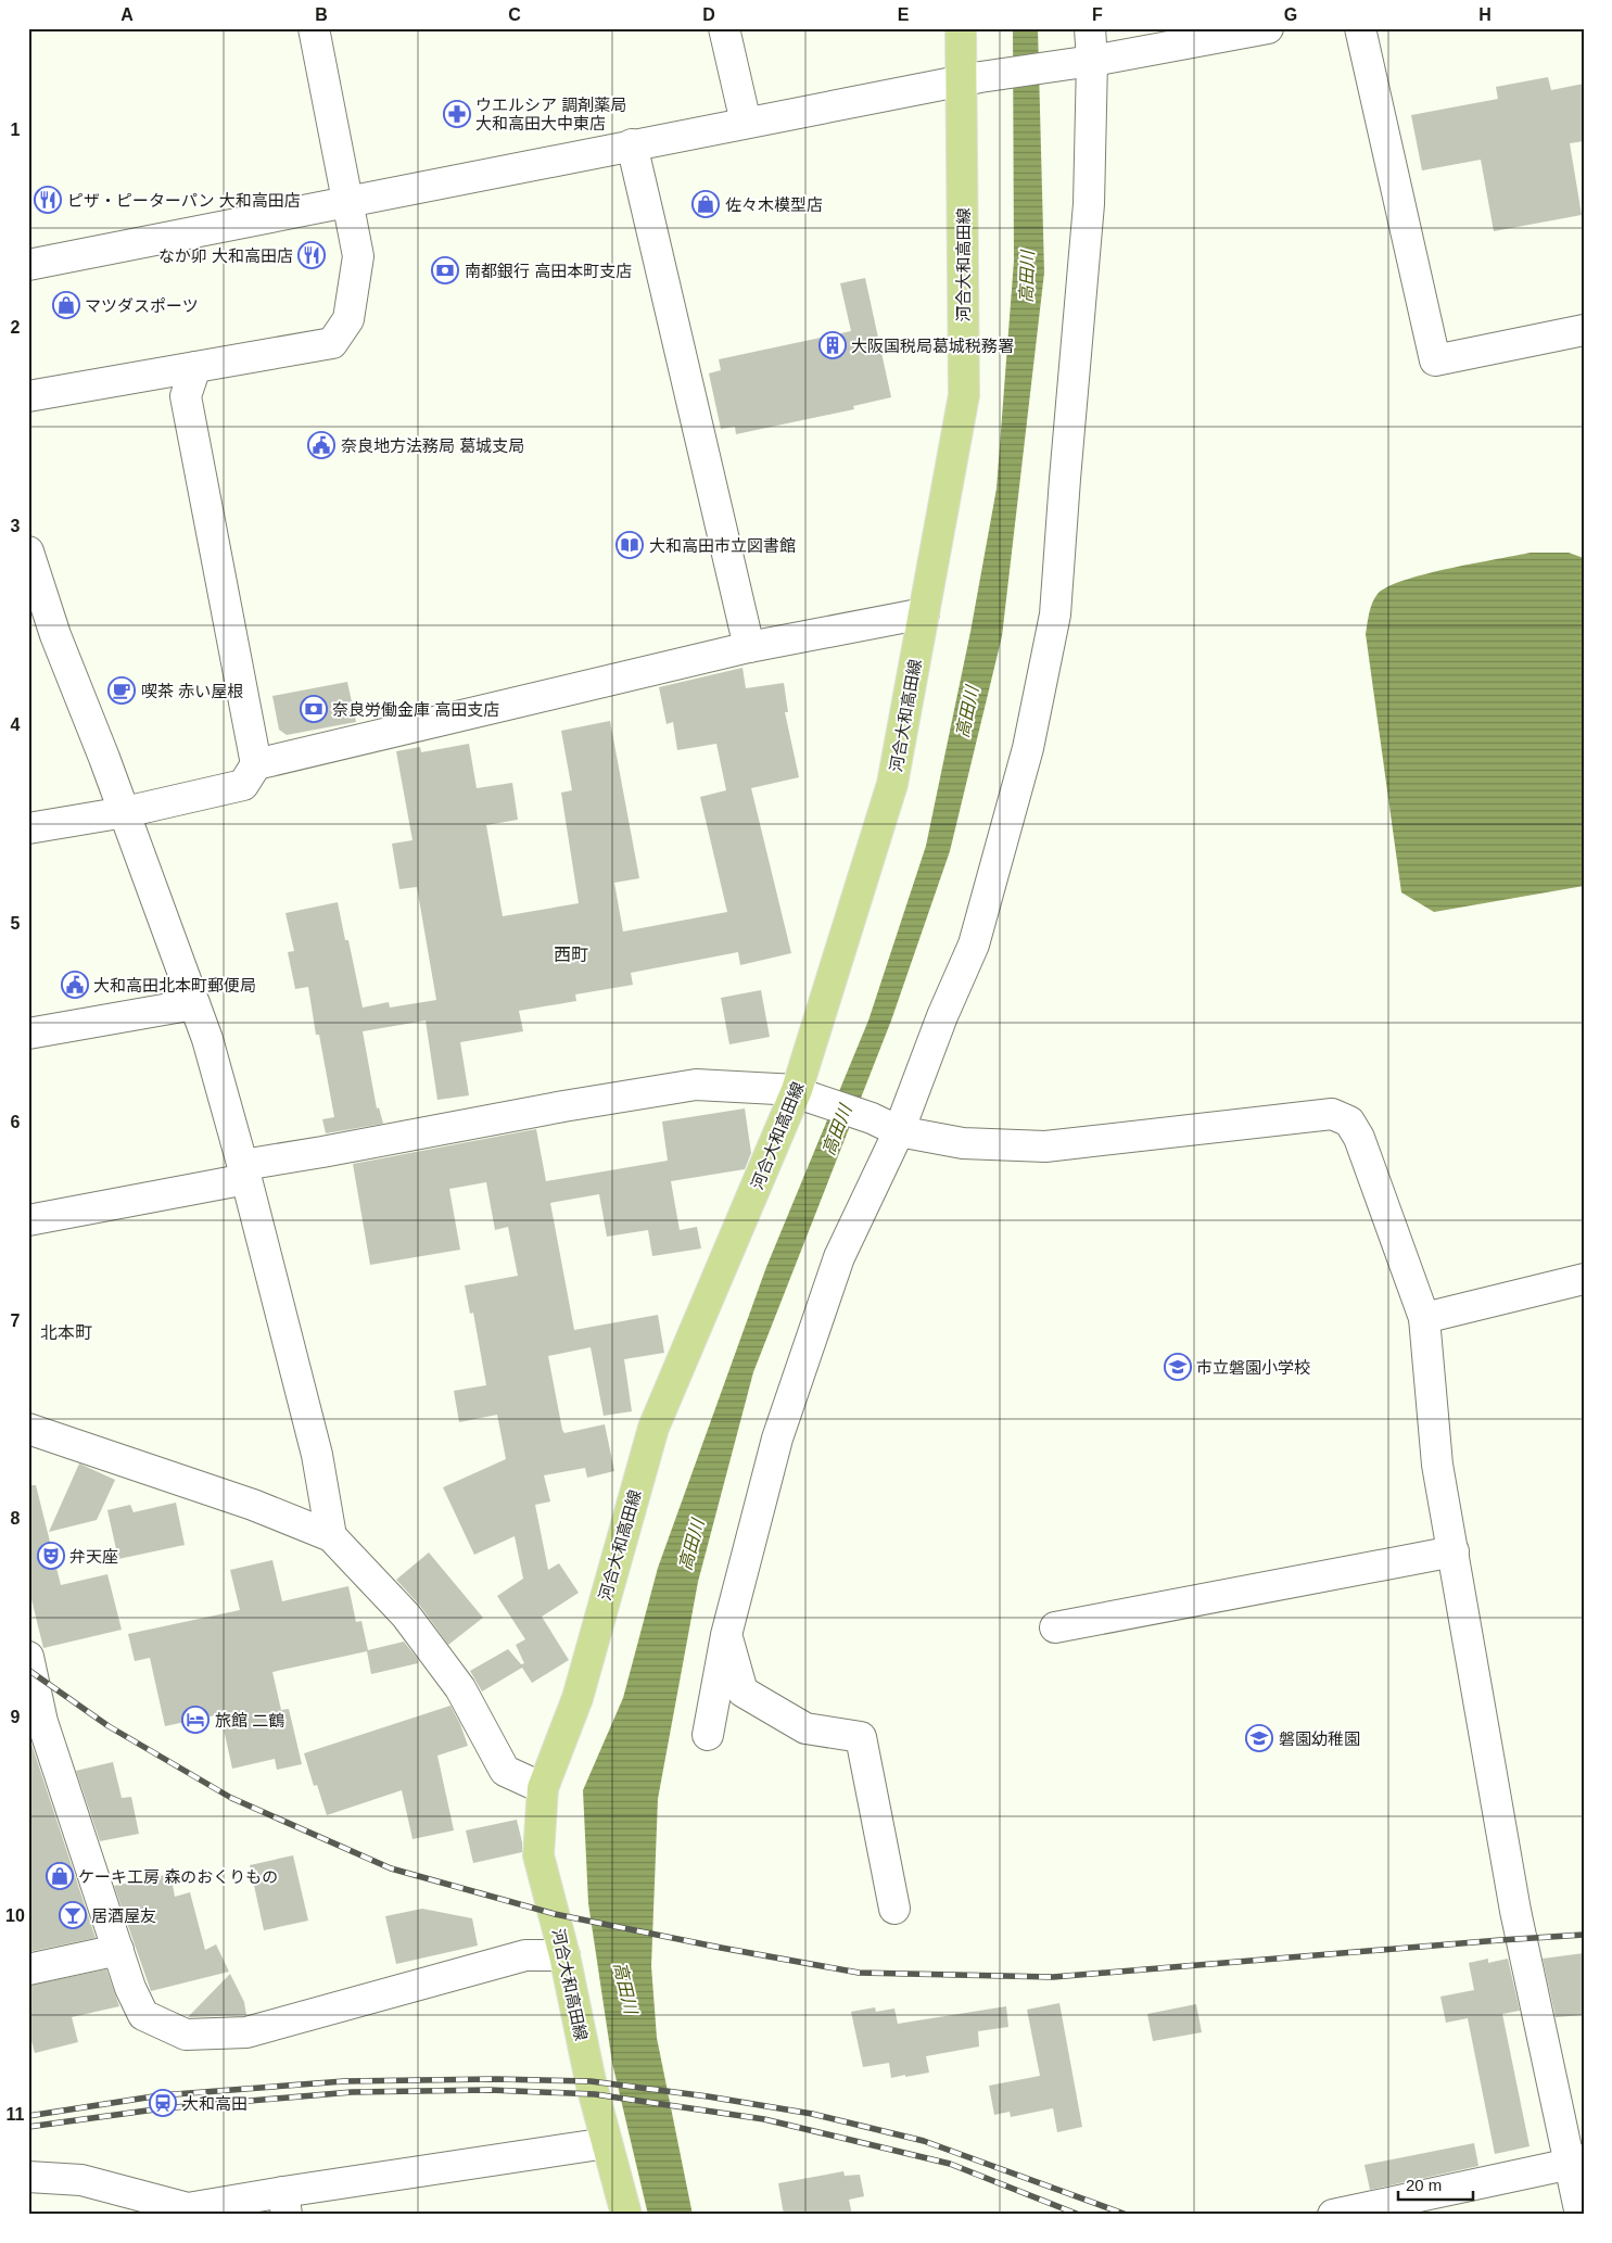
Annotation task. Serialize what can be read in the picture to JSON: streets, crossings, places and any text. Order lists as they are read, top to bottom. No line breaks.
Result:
{"streets":{"main road":["河合大和高田線"]},"districts":["西町","北本町"],"water":["高田川"],"places":{"pharmacy":["ウエルシア 調剤薬局 大和高田大中東店"],"restaurant":["ピザ・ピーターパン 大和高田店","なか卯 大和高田店"],"shop":["佐々木模型店","マツダスポーツ","ケーキ工房 森のおくりもの"],"bank":["南都銀行 高田本町支店","奈良労働金庫 高田支店"],"building":["大阪国税局葛城税務署"],"public building":["奈良地方法務局 葛城支局","大和高田北本町郵便局"],"library":["大和高田市立図書館"],"cafe":["喫茶 赤い屋根"],"school or university":["市立磐園小学校","磐園幼稚園"],"theatre":["弁天座"],"hotel":["旅館 二鶴"],"bar":["居酒屋友"],"station":["大和高田"]},"scale_bar":"20 m","grid":{"columns":["A","B","C","D","E","F","G","H"],"rows":["1","2","3","4","5","6","7","8","9","10","11"]}}
